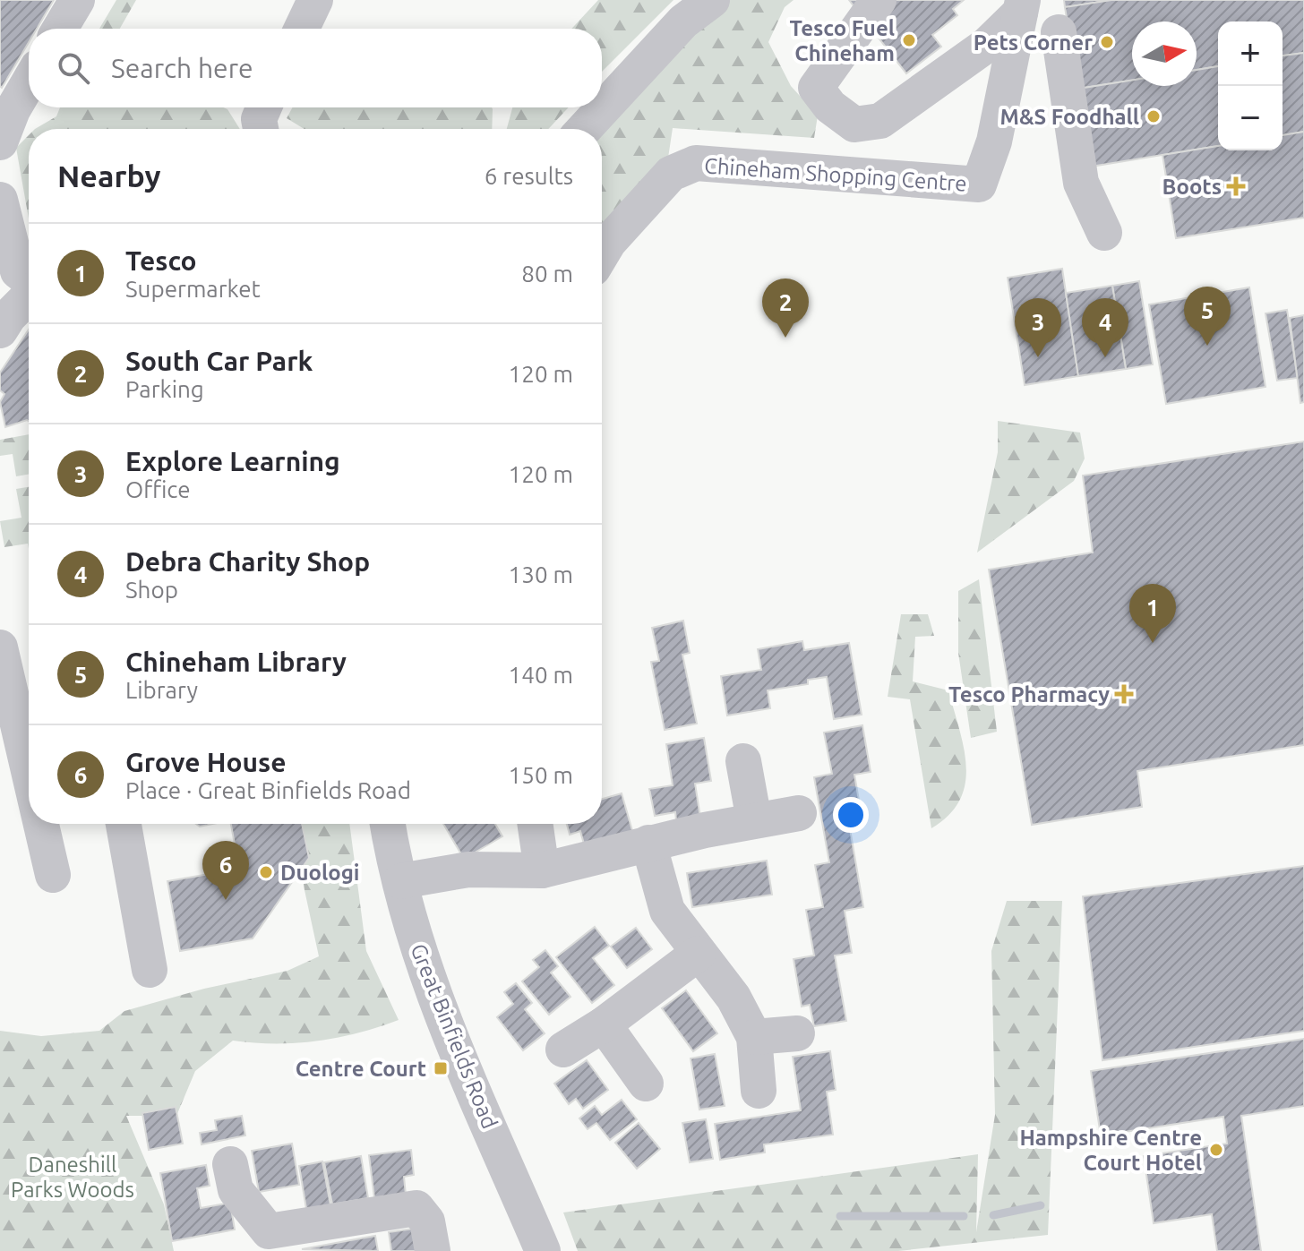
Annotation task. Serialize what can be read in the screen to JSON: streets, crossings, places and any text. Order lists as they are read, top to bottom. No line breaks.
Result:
{"streets":{"street":["Chineham Shopping Centre","Great Binfields Road"]},"parks":["Daneshill Parks Woods"],"places":{"other":["Tesco Fuel Chineham","Pets Corner","M&S Foodhall","Duologi","Hampshire Centre Court Hotel"],"health":["Boots","Tesco Pharmacy"],"transit":["Centre Court"]},"north":"right","page":{"map_buttons":["+","−"],"search":"Search here","heading":["Nearby","6 results"],"list":[{"mark":"1","name":"Tesco","note":"Supermarket","value":"80 m"},{"mark":"2","name":"South Car Park","note":"Parking","value":"120 m"},{"mark":"3","name":"Explore Learning","note":"Office","value":"120 m"},{"mark":"4","name":"Debra Charity Shop","note":"Shop","value":"130 m"},{"mark":"5","name":"Chineham Library","note":"Library","value":"140 m"},{"mark":"6","name":"Grove House","note":"Place · Great Binfields Road","value":"150 m"}],"pins":["2","5","3","4","1","6"]}}
